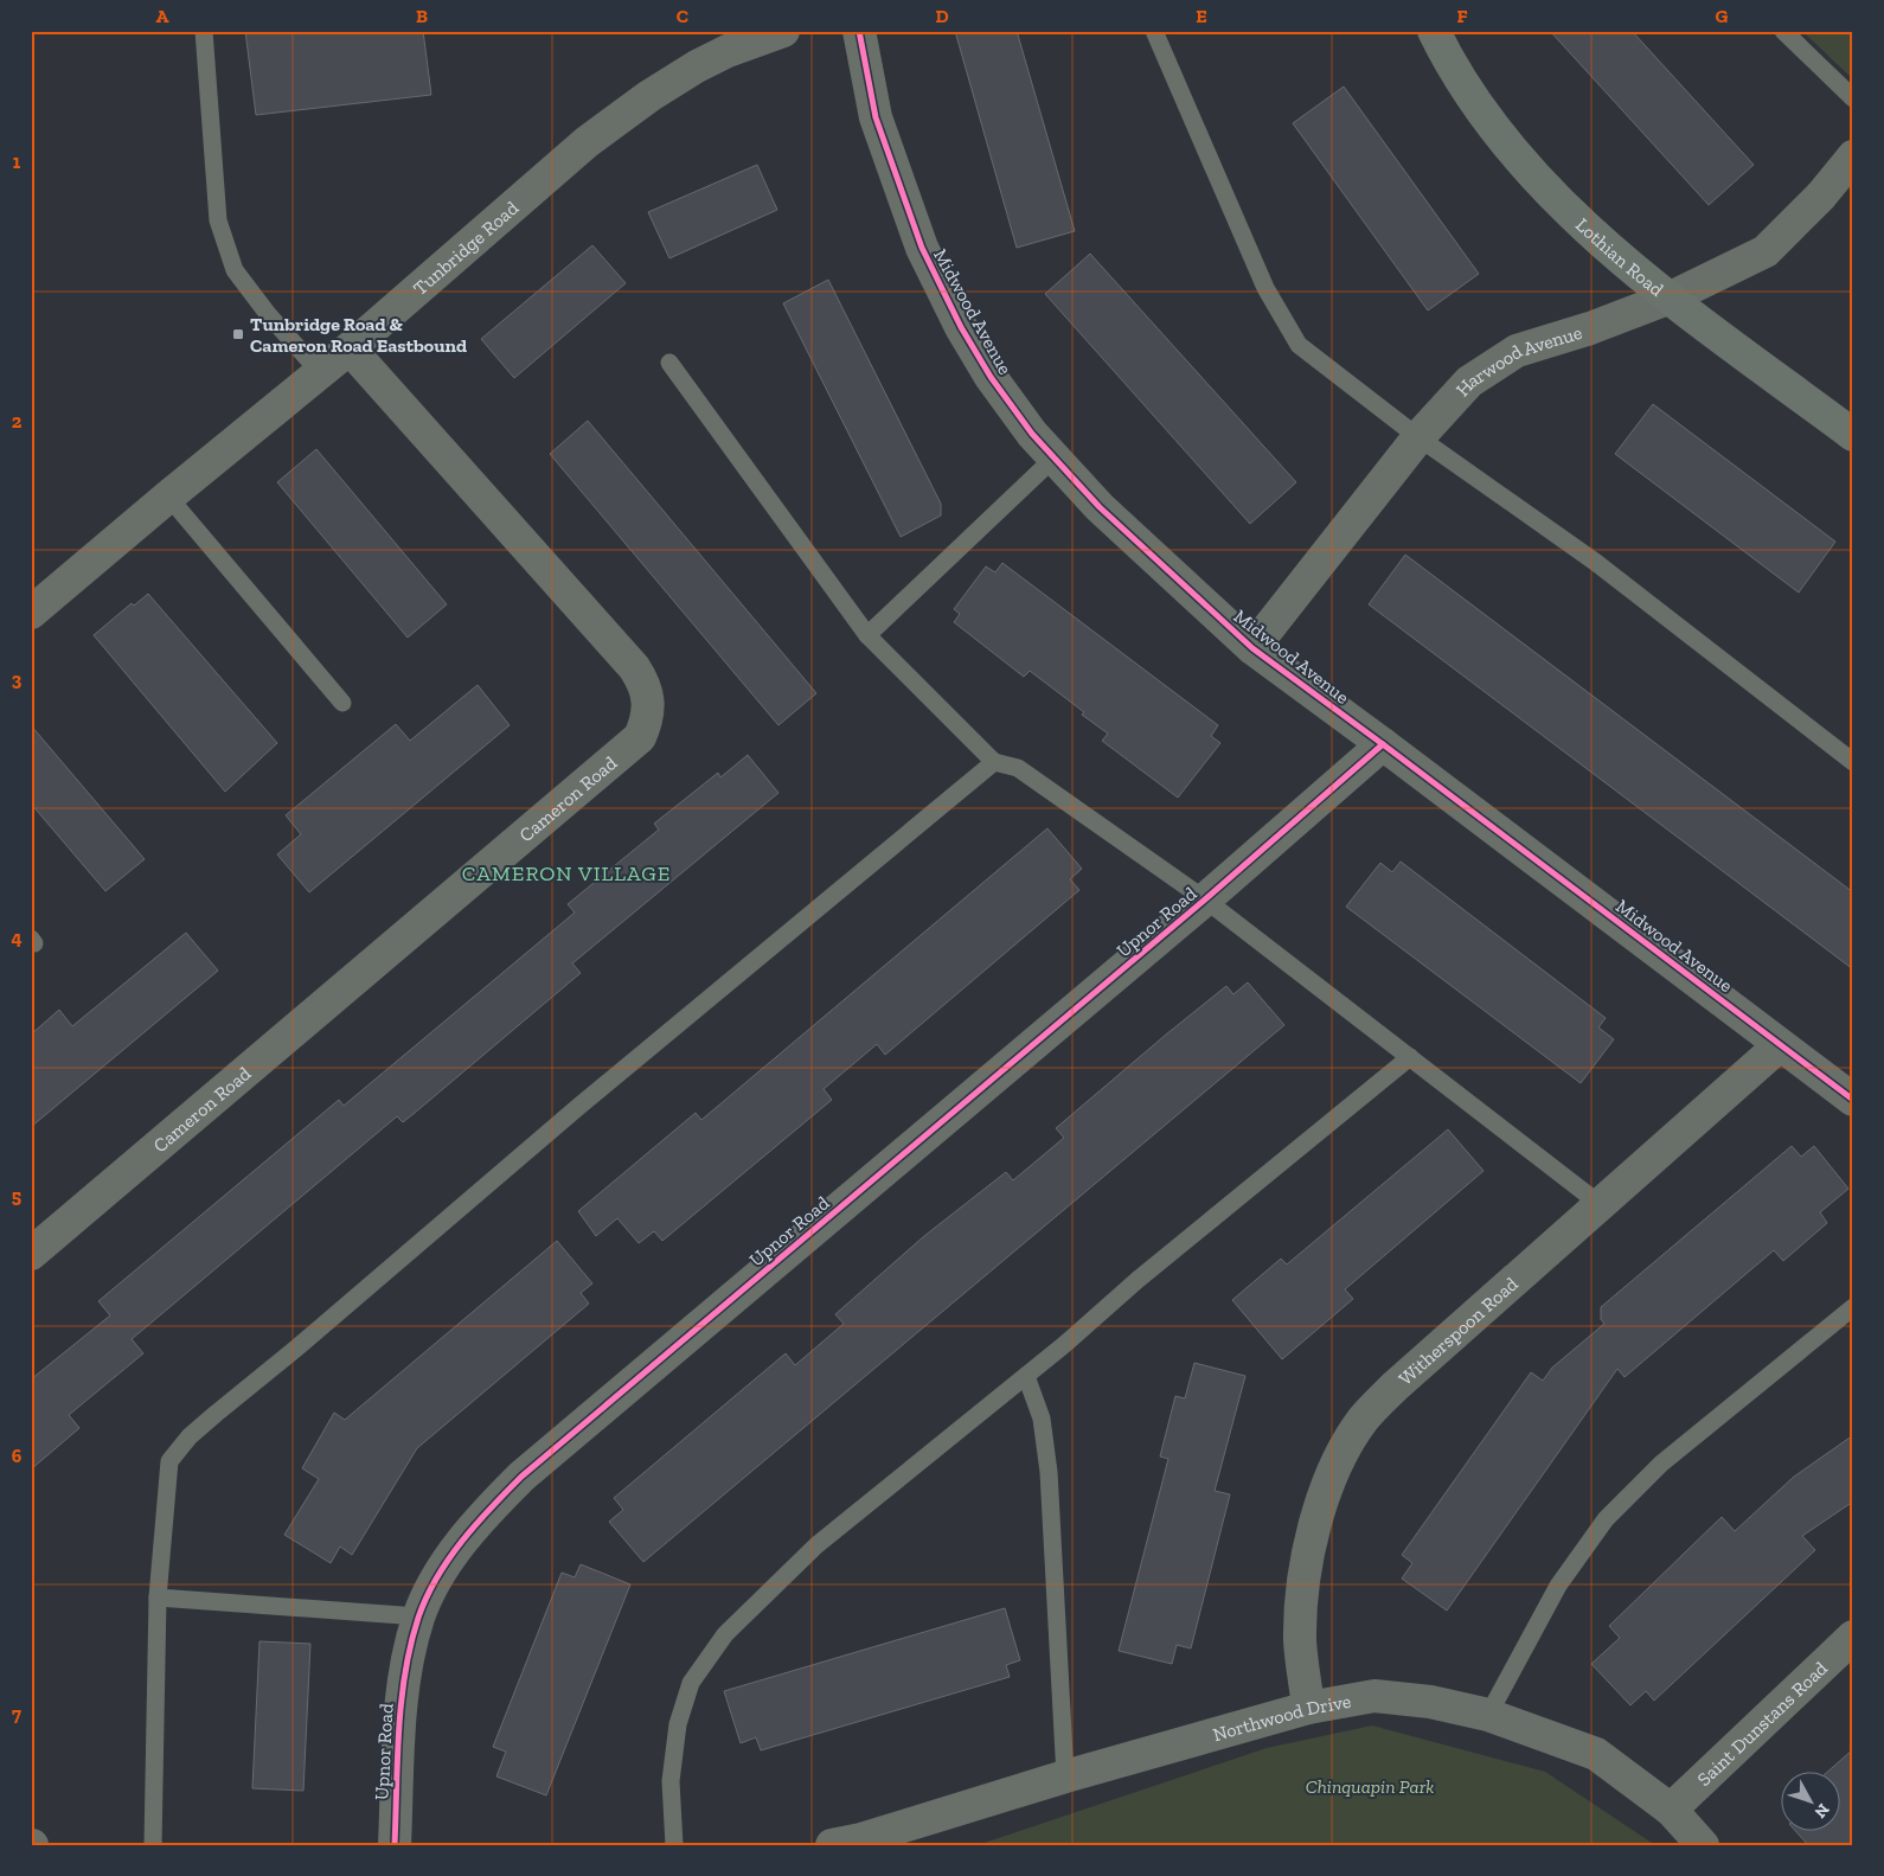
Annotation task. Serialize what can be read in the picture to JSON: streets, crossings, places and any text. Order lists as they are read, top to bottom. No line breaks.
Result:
{"streets":{"street":["Tunbridge Road","Lothian Road","Midwood Avenue","Harwood Avenue","Cameron Road","Upnor Road","Witherspoon Road","Northwood Drive","Saint Dunstans Road"]},"crossings":[["Tunbridge Road","Cameron Road"],["Lothian Road","Harwood Avenue"],["Midwood Avenue","Harwood Avenue"],["Midwood Avenue","Upnor Road"],["Midwood Avenue","Witherspoon Road"],["Witherspoon Road","Northwood Drive"],["Northwood Drive","Saint Dunstans Road"]],"districts":["CAMERON VILLAGE"],"parks":["Chinquapin Park"],"places":{"transit":["Tunbridge Road & Cameron Road Eastbound"]},"north":"bottom right","grid":{"columns":["A","B","C","D","E","F","G"],"rows":["1","2","3","4","5","6","7"]}}
